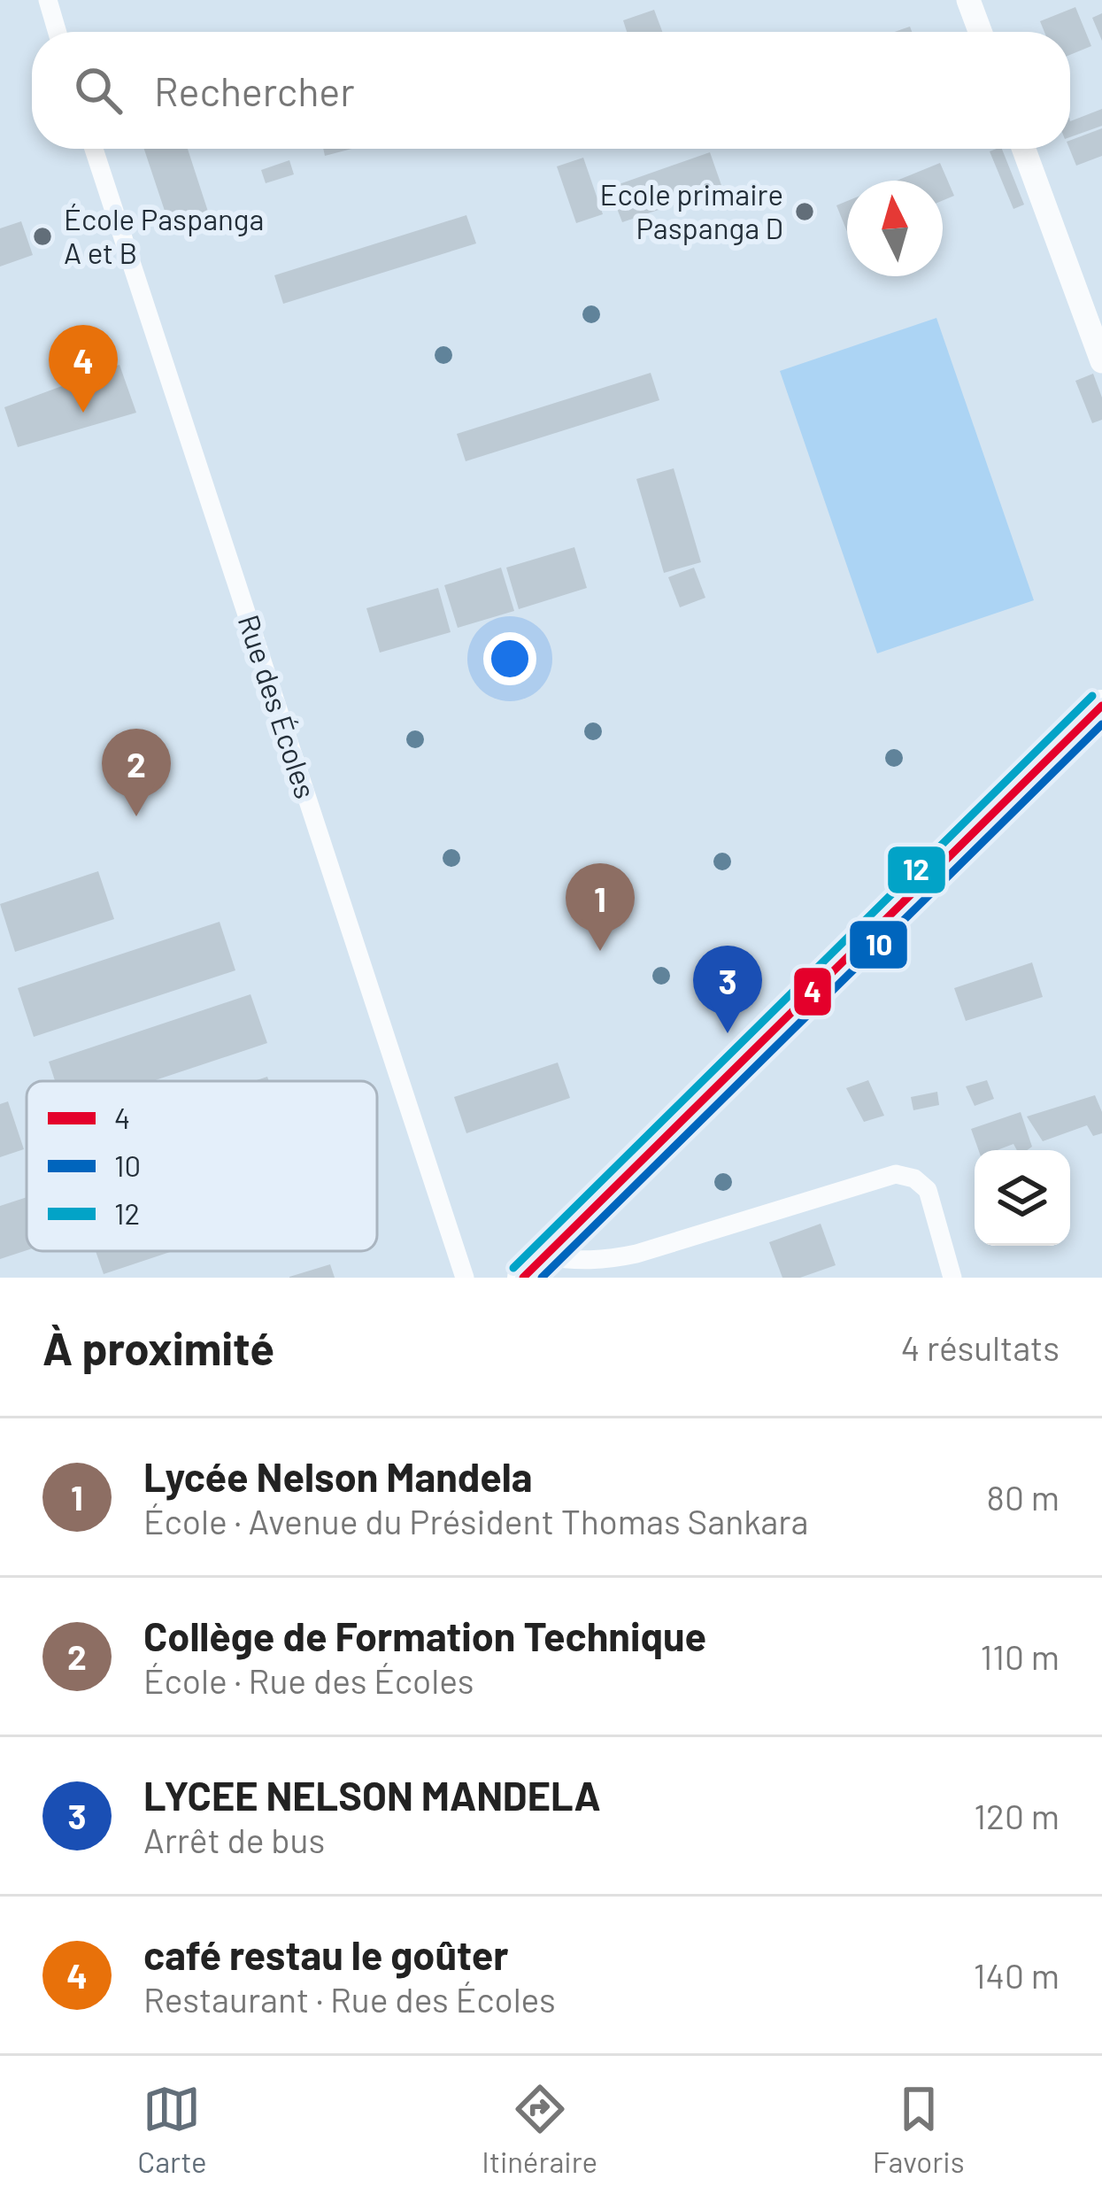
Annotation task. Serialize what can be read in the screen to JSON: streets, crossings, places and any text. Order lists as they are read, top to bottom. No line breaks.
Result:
{"streets":{"street":["Rue des Écoles"]},"places":["Ecole primaire Paspanga D","École Paspanga A et B"],"lines":["transit line 12","transit line 4","transit line 10"],"legend":["4","10","12"],"north":"top","page":{"search":"Rechercher","pins":["4","2","1","3"],"heading":["À proximité","4 résultats"],"list":[{"mark":"1","name":"Lycée Nelson Mandela","note":"École · Avenue du Président Thomas Sankara","value":"80 m"},{"mark":"2","name":"Collège de Formation Technique","note":"École · Rue des Écoles","value":"110 m"},{"mark":"3","name":"LYCEE NELSON MANDELA","note":"Arrêt de bus","value":"120 m"},{"mark":"4","name":"café restau le goûter","note":"Restaurant · Rue des Écoles","value":"140 m"}],"nav":["Carte","Itinéraire","Favoris"]}}
